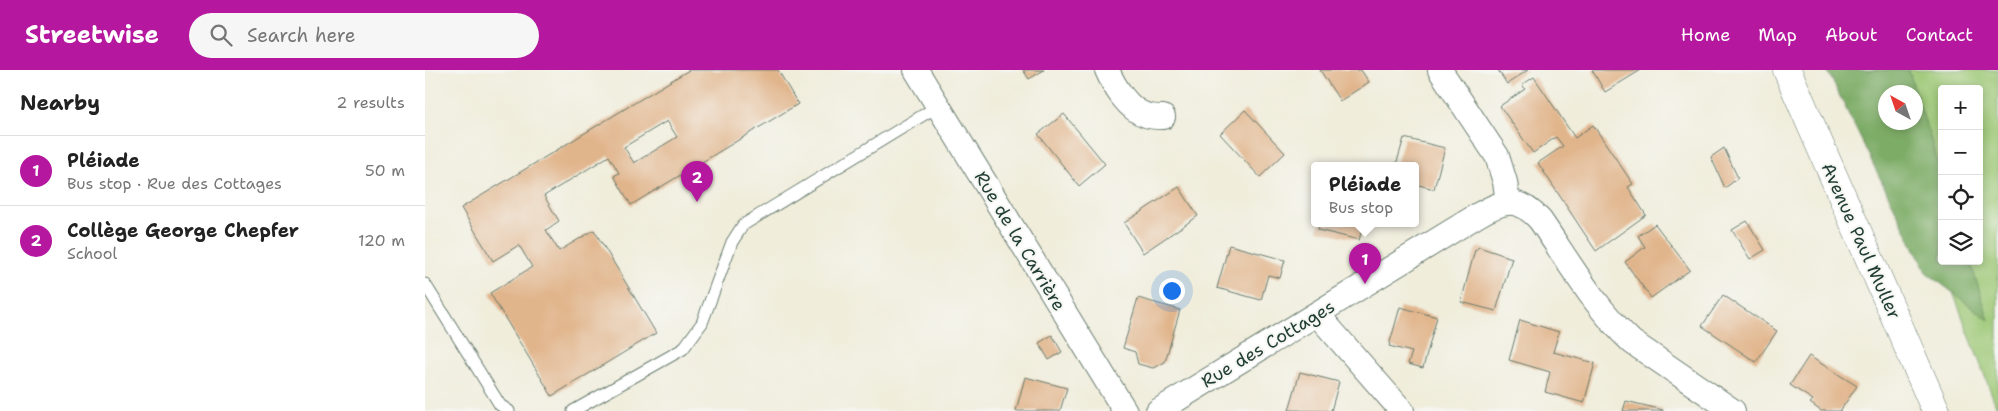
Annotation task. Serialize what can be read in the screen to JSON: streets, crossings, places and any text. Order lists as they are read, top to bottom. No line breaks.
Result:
{"streets":{"main road":["Avenue Paul Muller"],"street":["Rue de la Carrière","Rue des Cottages"]},"north":"top left","page":{"header":"Streetwise","search":"Search here","nav":["Home","Map","About","Contact"],"heading":["Nearby","2 results"],"map_buttons":["+","−"],"list":[{"mark":"1","name":"Pléiade","note":"Bus stop · Rue des Cottages","value":"50 m"},{"mark":"2","name":"Collège George Chepfer","note":"School","value":"120 m"}],"pins":["2","1"],"popup":["Pléiade","Bus stop"]}}
